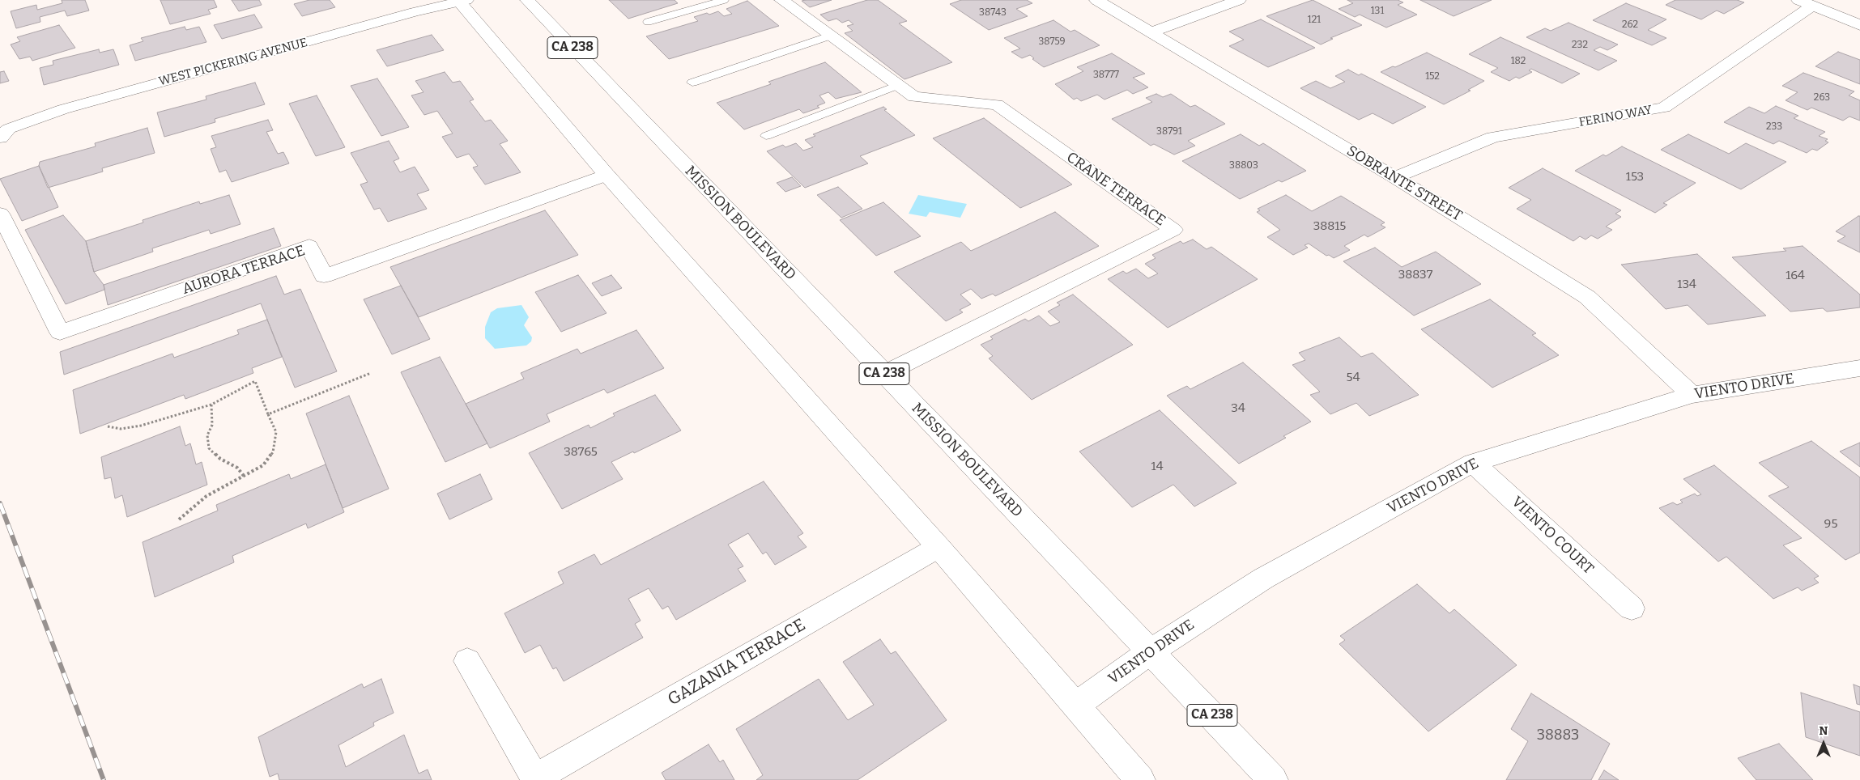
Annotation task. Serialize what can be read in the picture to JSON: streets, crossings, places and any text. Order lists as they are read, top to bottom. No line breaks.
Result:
{"streets":{"street":["CA 238","WEST PICKERING AVENUE","FERINO WAY","SOBRANTE STREET","CRANE TERRACE","MISSION BOULEVARD","AURORA TERRACE","VIENTO DRIVE","VIENTO COURT","GAZANIA TERRACE"]},"crossings":[["FERINO WAY","SOBRANTE STREET"],["SOBRANTE STREET","VIENTO DRIVE"],["CRANE TERRACE","MISSION BOULEVARD"],["MISSION BOULEVARD","VIENTO DRIVE"],["VIENTO DRIVE","VIENTO COURT"]],"house_numbers":["131","38743","121","262","38759","232","182","38777","152","263","233","38791","38803","153","38815","38837","164","134","54","34","38765","14","95","38883"],"north":"top"}
